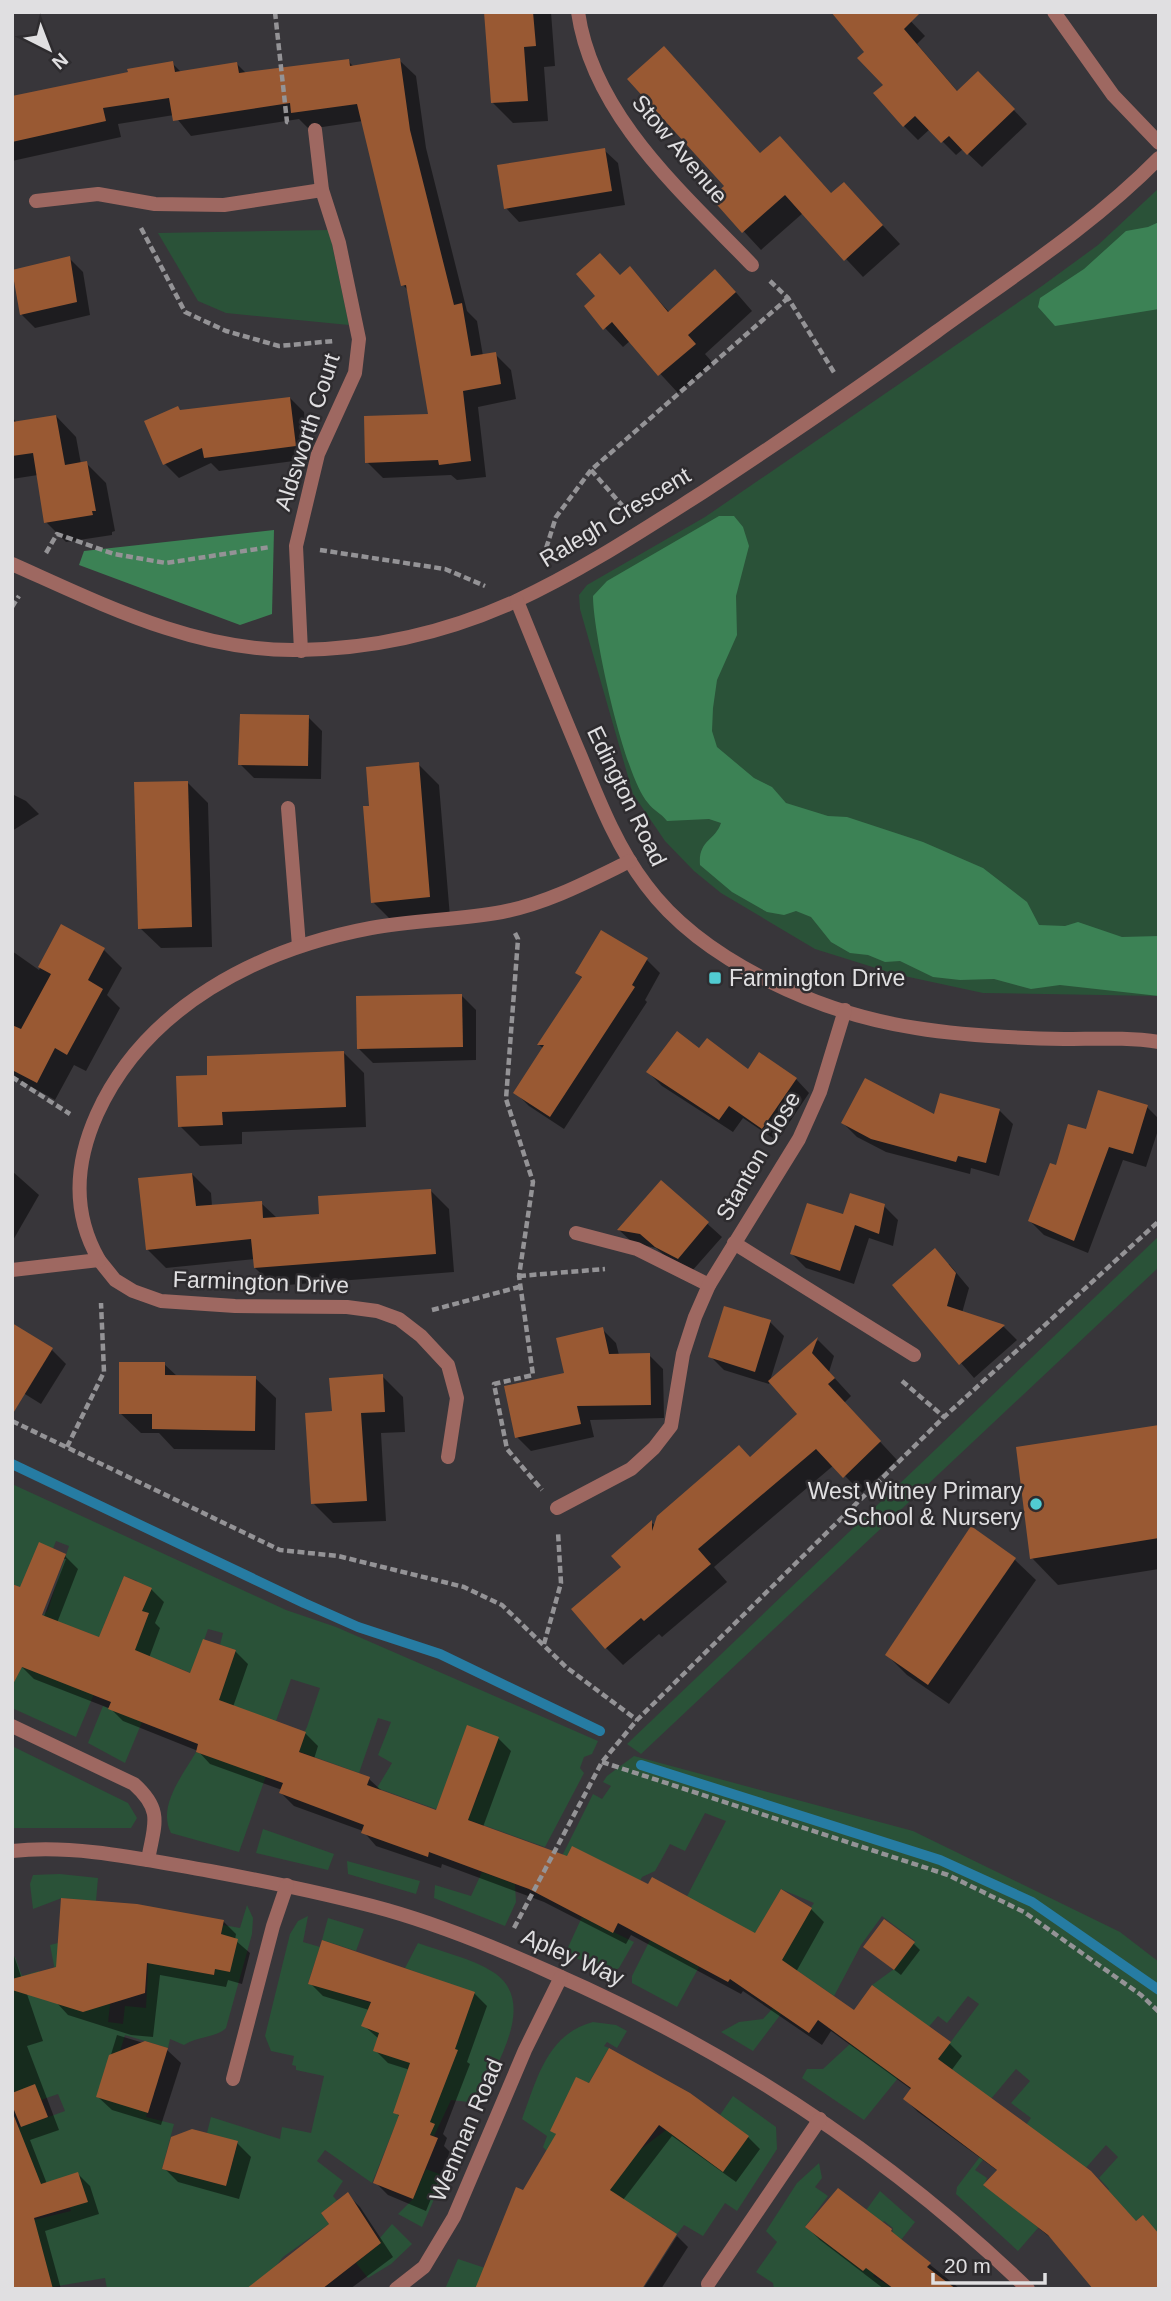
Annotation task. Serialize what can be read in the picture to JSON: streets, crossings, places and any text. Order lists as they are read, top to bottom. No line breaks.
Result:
{"streets":{"street":["Stow Avenue","Aldsworth Court","Ralegh Crescent","Edington Road","Stanton Close","Farmington Drive","Apley Way","Wenman Road"]},"crossings":[["Aldsworth Court","Ralegh Crescent"],["Ralegh Crescent","Edington Road"],["Edington Road","Stanton Close"],["Edington Road","Farmington Drive"],["Apley Way","Wenman Road"]],"places":{"transit":["Farmington Drive"],"other":["West Witney Primary School & Nursery"]},"scale_bar":"20 m","north":"bottom right"}
